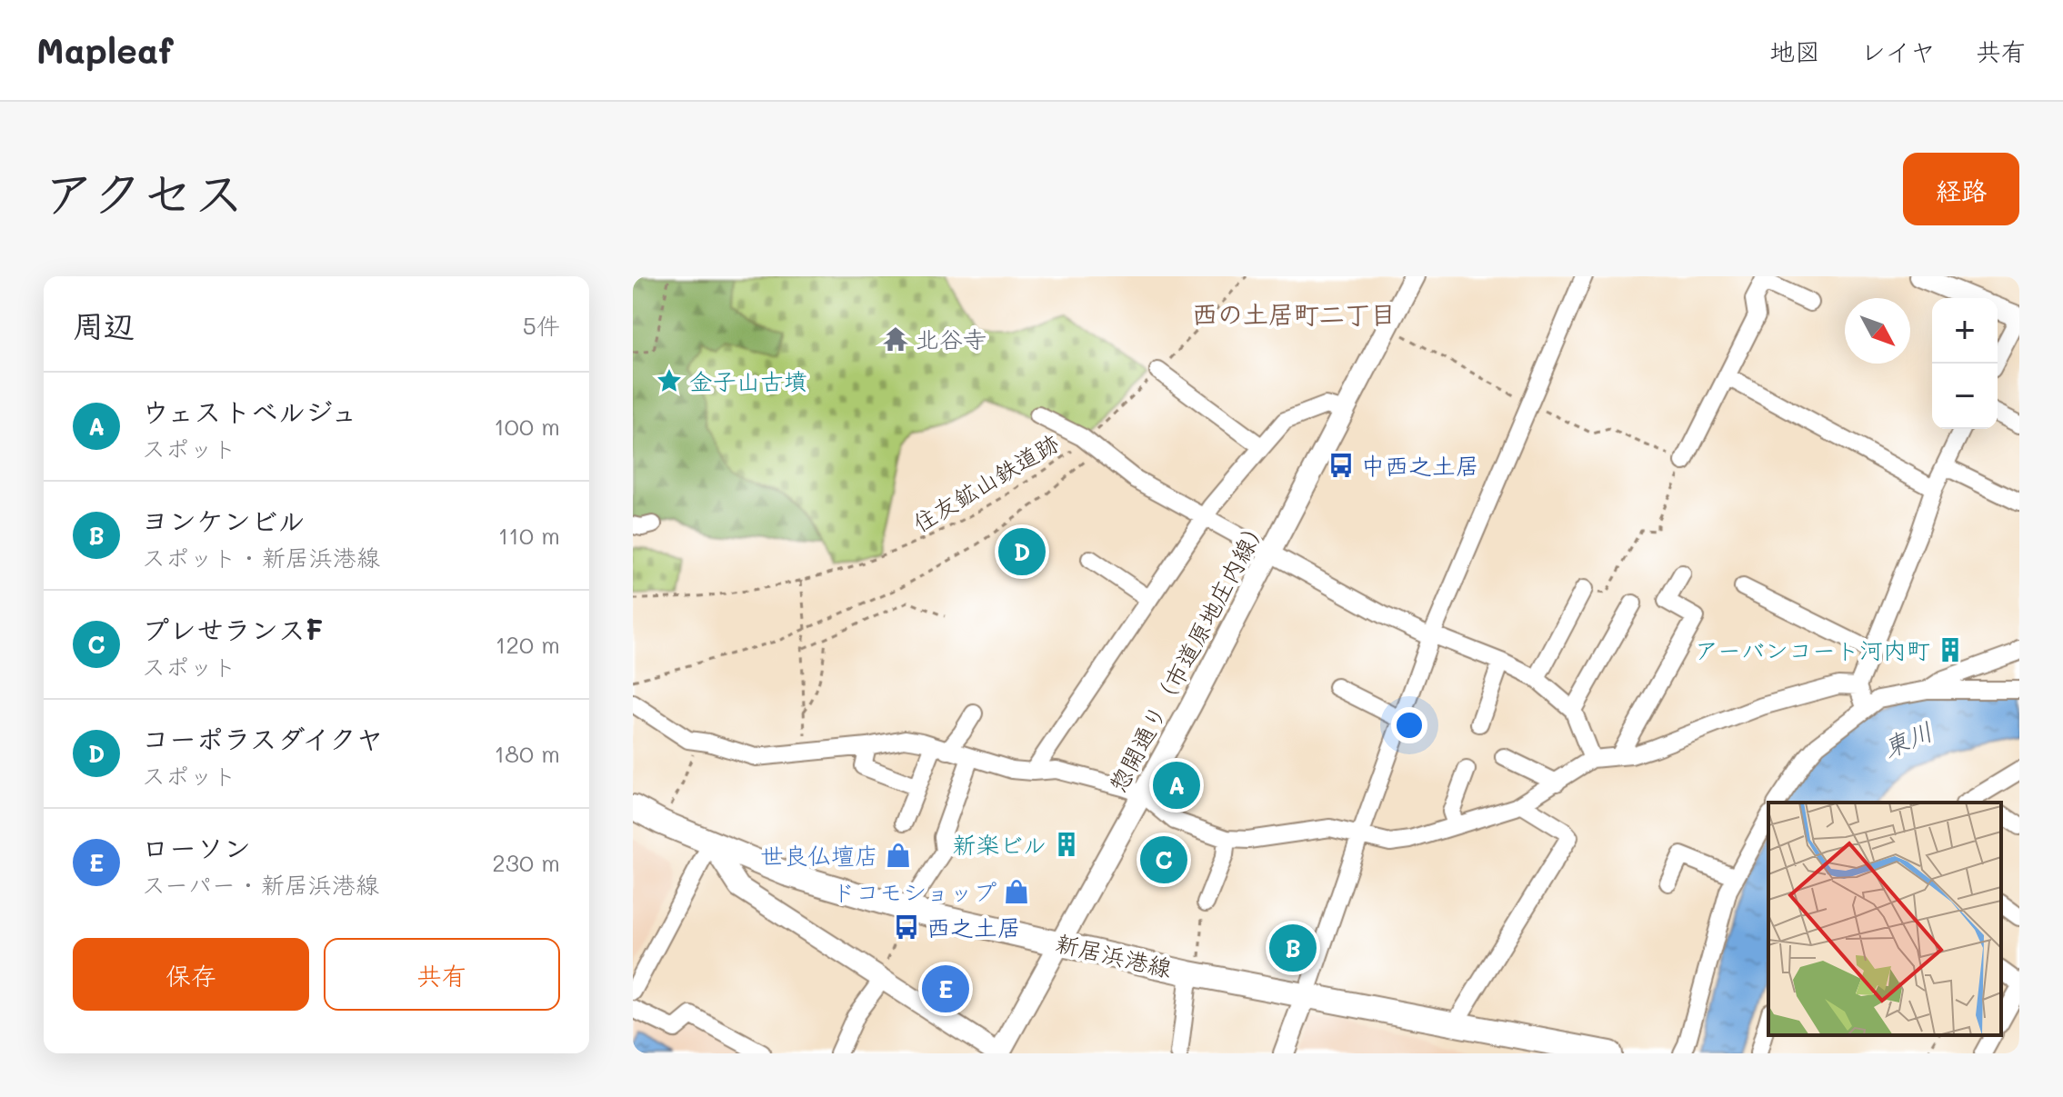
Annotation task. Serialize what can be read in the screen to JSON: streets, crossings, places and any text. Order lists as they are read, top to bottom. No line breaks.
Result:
{"streets":{"main road":["新居浜港線"],"street":["惣開通り（市道原地庄内線）"],"path":["住友鉱山鉄道跡"]},"crossings":[["惣開通り（市道原地庄内線）","新居浜港線"]],"districts":["西の土居町二丁目"],"water":["東川"],"places":{"temple":["北谷寺"],"place":["金子山古墳"],"bus stop":["中西之土居","西之土居"],"building":["アーバンコート河内町","新楽ビル"],"shop":["世良仏壇店","ドコモショップ"]},"north":"bottom right","page":{"header":"Mapleaf","nav":["地図","レイヤ","共有"],"title":"アクセス","buttons":["経路",["保存","共有"]],"heading":["周辺","5件"],"map_buttons":["+","−"],"list":[{"mark":"A","name":"ウェストベルジュ","note":"スポット","value":"100 m"},{"mark":"B","name":"ヨンケンビル","note":"スポット · 新居浜港線","value":"110 m"},{"mark":"C","name":"プレせランスF","note":"スポット","value":"120 m"},{"mark":"D","name":"コーポラスダイクヤ","note":"スポット","value":"180 m"},{"mark":"E","name":"ローソン","note":"スーパー · 新居浜港線","value":"230 m"}],"pins":["D","A","C","B","E"]}}
